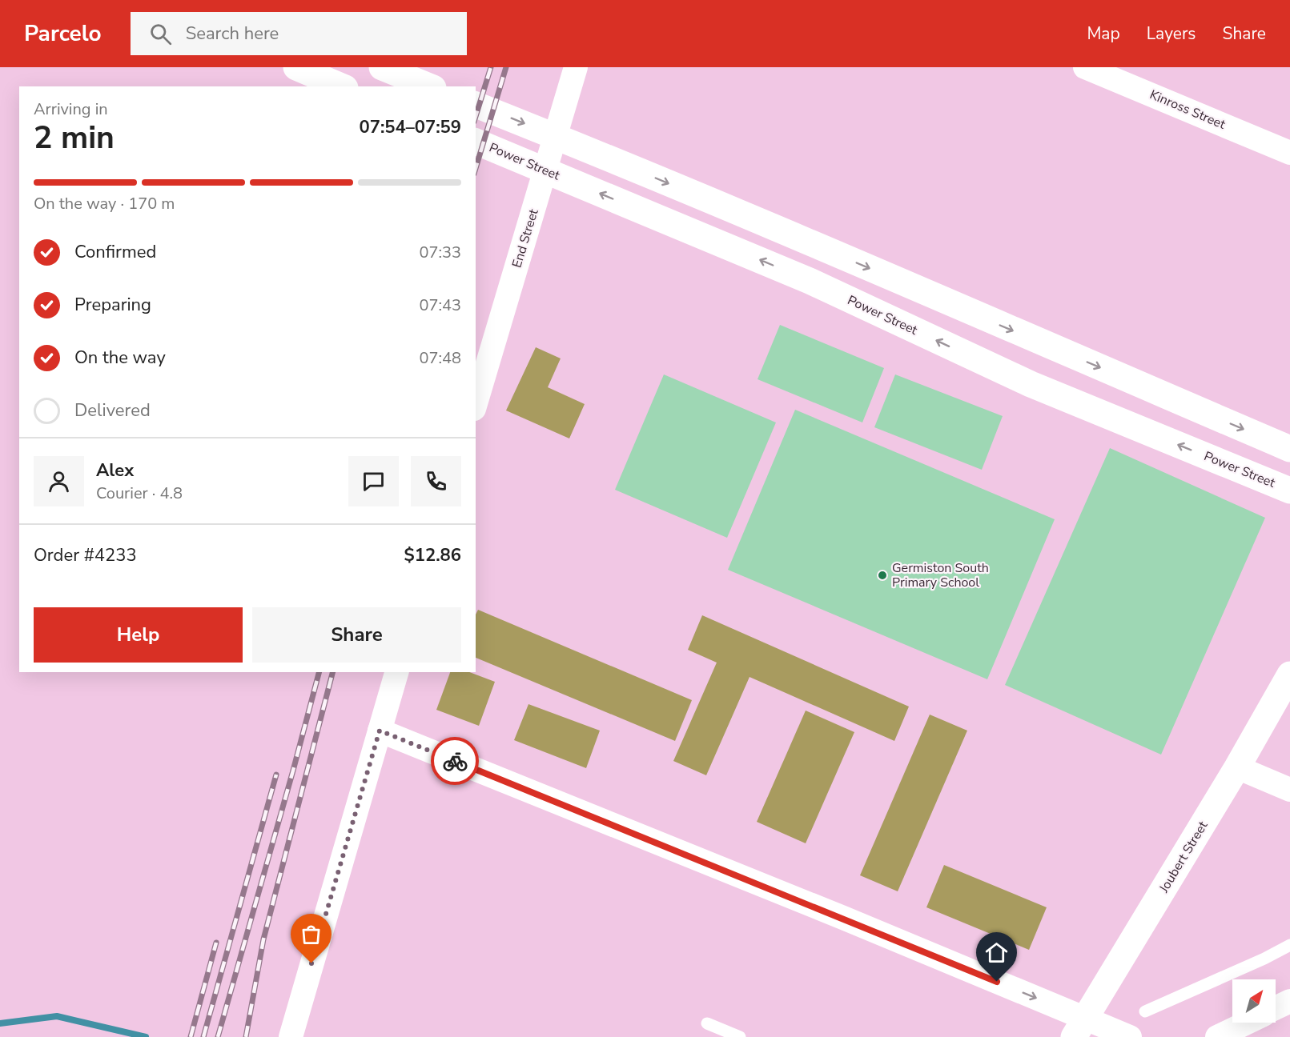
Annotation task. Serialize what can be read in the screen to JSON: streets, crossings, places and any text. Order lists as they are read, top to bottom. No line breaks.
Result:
{"streets":{"main road":["Power Street","Joubert Street"],"street":["Kinross Street","End Street"]},"places":["Germiston South Primary School"],"north":"top right","page":{"header":"Parcelo","search":"Search here","nav":["Map","Layers","Share"],"heading":["2 min","Arriving in","07:54–07:59"],"panel":["Alex","Courier · 4.8","Order #4233","$12.86"],"bar":"On the way · 170 m","list":[["Confirmed","07:33"],["Preparing","07:43"],["On the way","07:48"],"Delivered"],"buttons":["Help","Share"]}}
